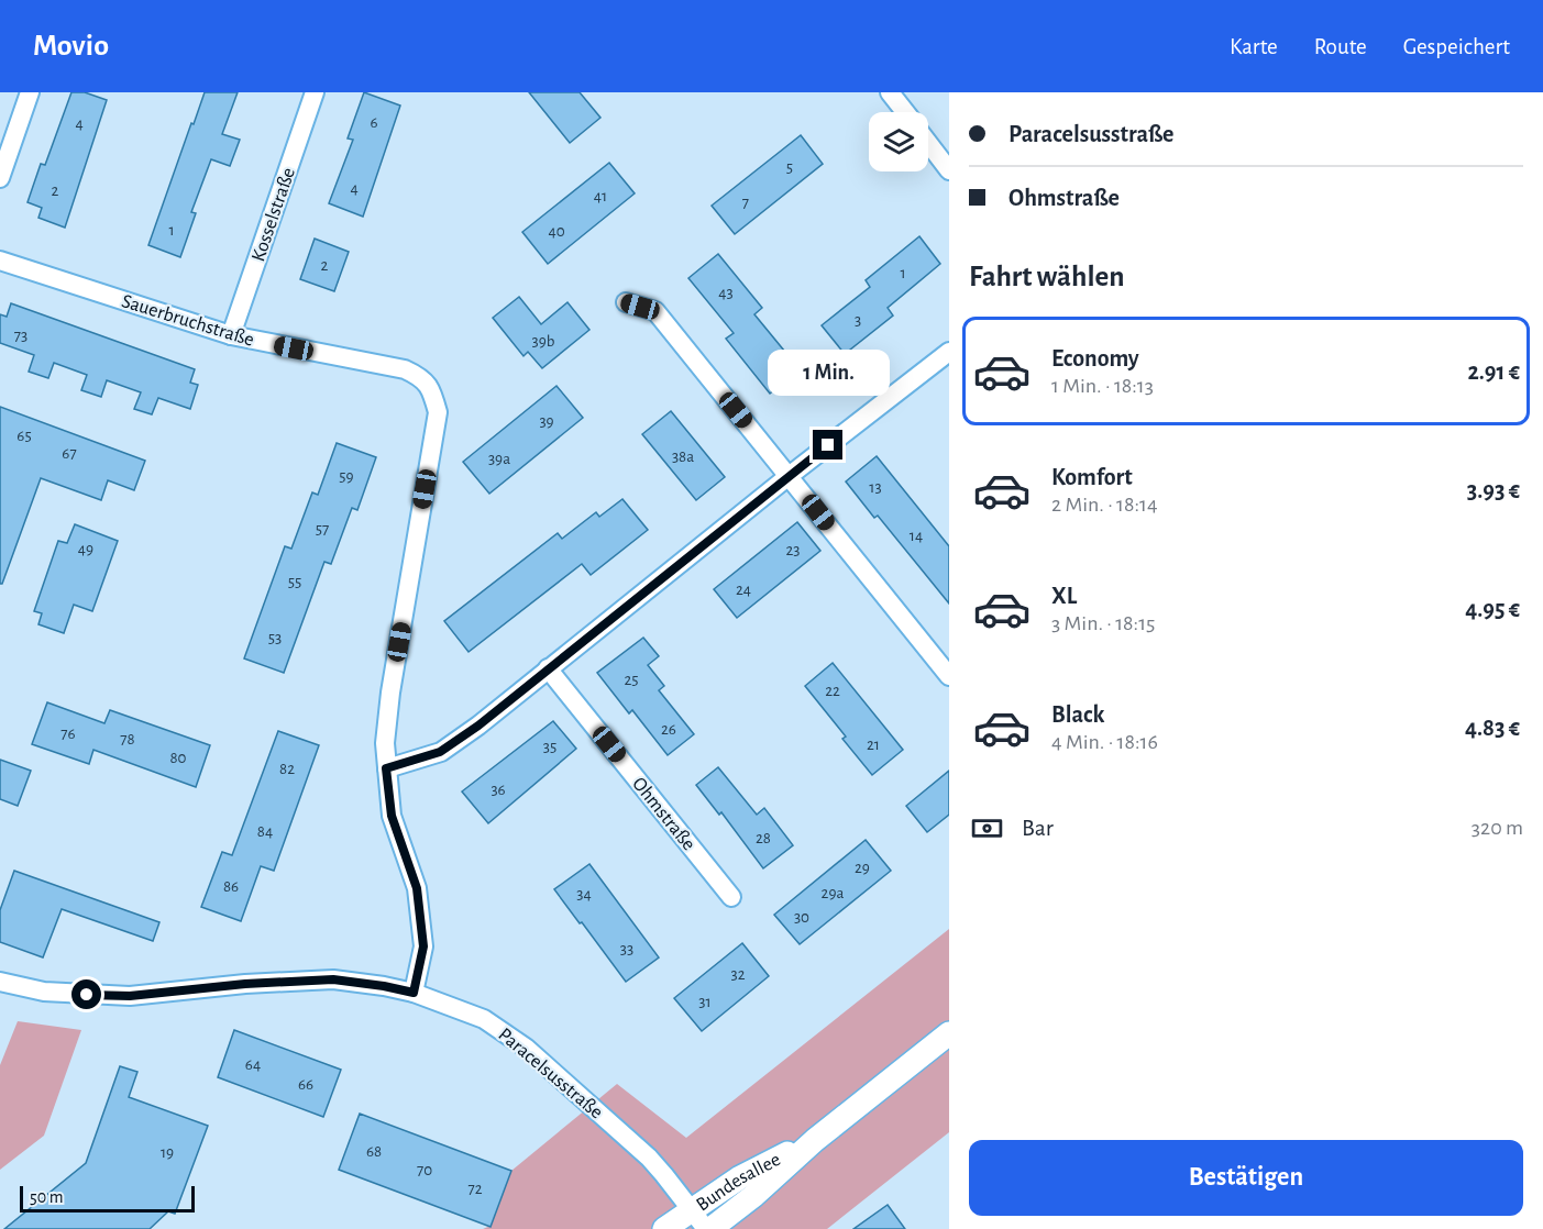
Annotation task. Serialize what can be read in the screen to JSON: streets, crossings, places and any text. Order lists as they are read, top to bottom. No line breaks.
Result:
{"streets":{"street":["Kosselstraße","Sauerbruchstraße","Ohmstraße","Paracelsusstraße","Bundesallee"]},"crossings":[["Kosselstraße","Sauerbruchstraße"],["Sauerbruchstraße","Paracelsusstraße"],["Paracelsusstraße","Bundesallee"]],"house_numbers":["6","4","5","4","2","41","7","1","40","2","1","43","3","73","39b","39","65","67","38a","39a","59","13","57","14","49","23","55","24","53","25","22","26","76","78","21","35","80","82","36","84","28","29","86","29a","34","30","33","32","31","64","66","68","19","70","72"],"scale_bar":"50 m","page":{"header":"Movio","nav":["Karte","Route","Gespeichert"],"banner":["Paracelsusstraße","Ohmstraße"],"heading":"Fahrt wählen","list":[{"name":"Economy","note":"1 Min. · 18:13","value":"2.91 €"},{"name":"Komfort","note":"2 Min. · 18:14","value":"3.93 €"},{"name":"XL","note":"3 Min. · 18:15","value":"4.95 €"},{"name":"Black","note":"4 Min. · 18:16","value":"4.83 €"}],"bubble":"1 Min.","pay":["Bar","320 m"],"buttons":"Bestätigen","scale":"50 m"}}
